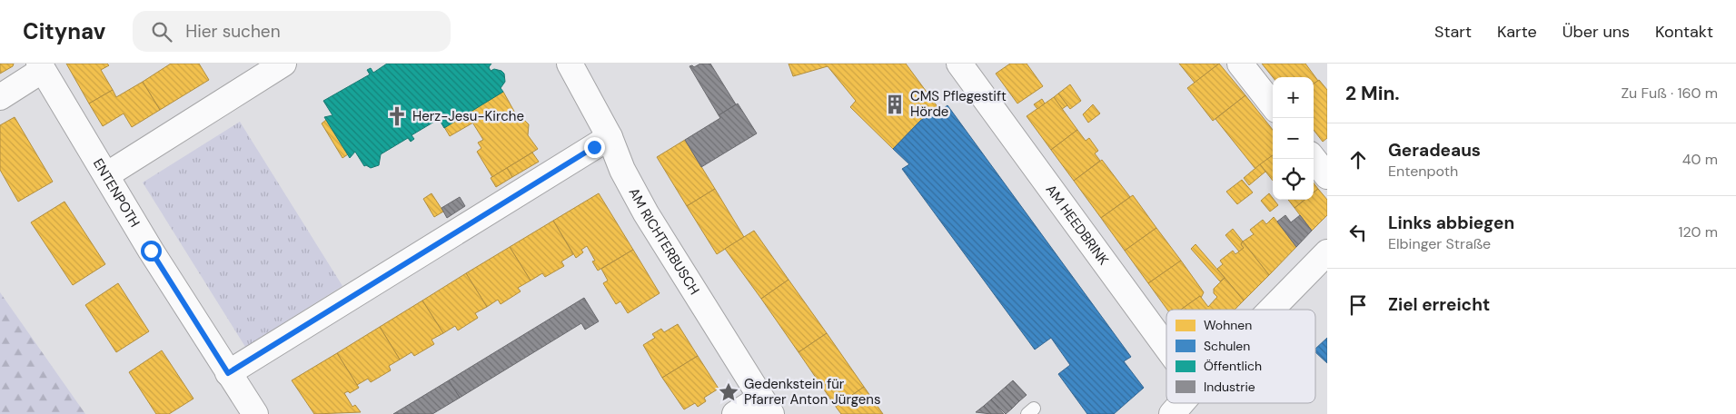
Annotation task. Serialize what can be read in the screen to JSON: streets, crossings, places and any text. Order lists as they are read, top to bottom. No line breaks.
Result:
{"streets":{"street":["ENTENPOTH","AM HEEDBRINK","AM RICHTERBUSCH"]},"places":{"building":["CMS Pflegestift Hörde"],"church":["Herz-Jesu-Kirche"],"place":["Gedenkstein für Pfarrer Anton Jürgens"]},"legend":["Wohnen","Schulen","Öffentlich","Industrie"],"page":{"header":"Citynav","search":"Hier suchen","nav":["Start","Karte","Über uns","Kontakt"],"heading":["2 Min.","Zu Fuß · 160 m"],"map_buttons":["+","−"],"list":[["Geradeaus","Entenpoth","40 m"],["Links abbiegen","Elbinger Straße","120 m"],"Ziel erreicht"]}}
